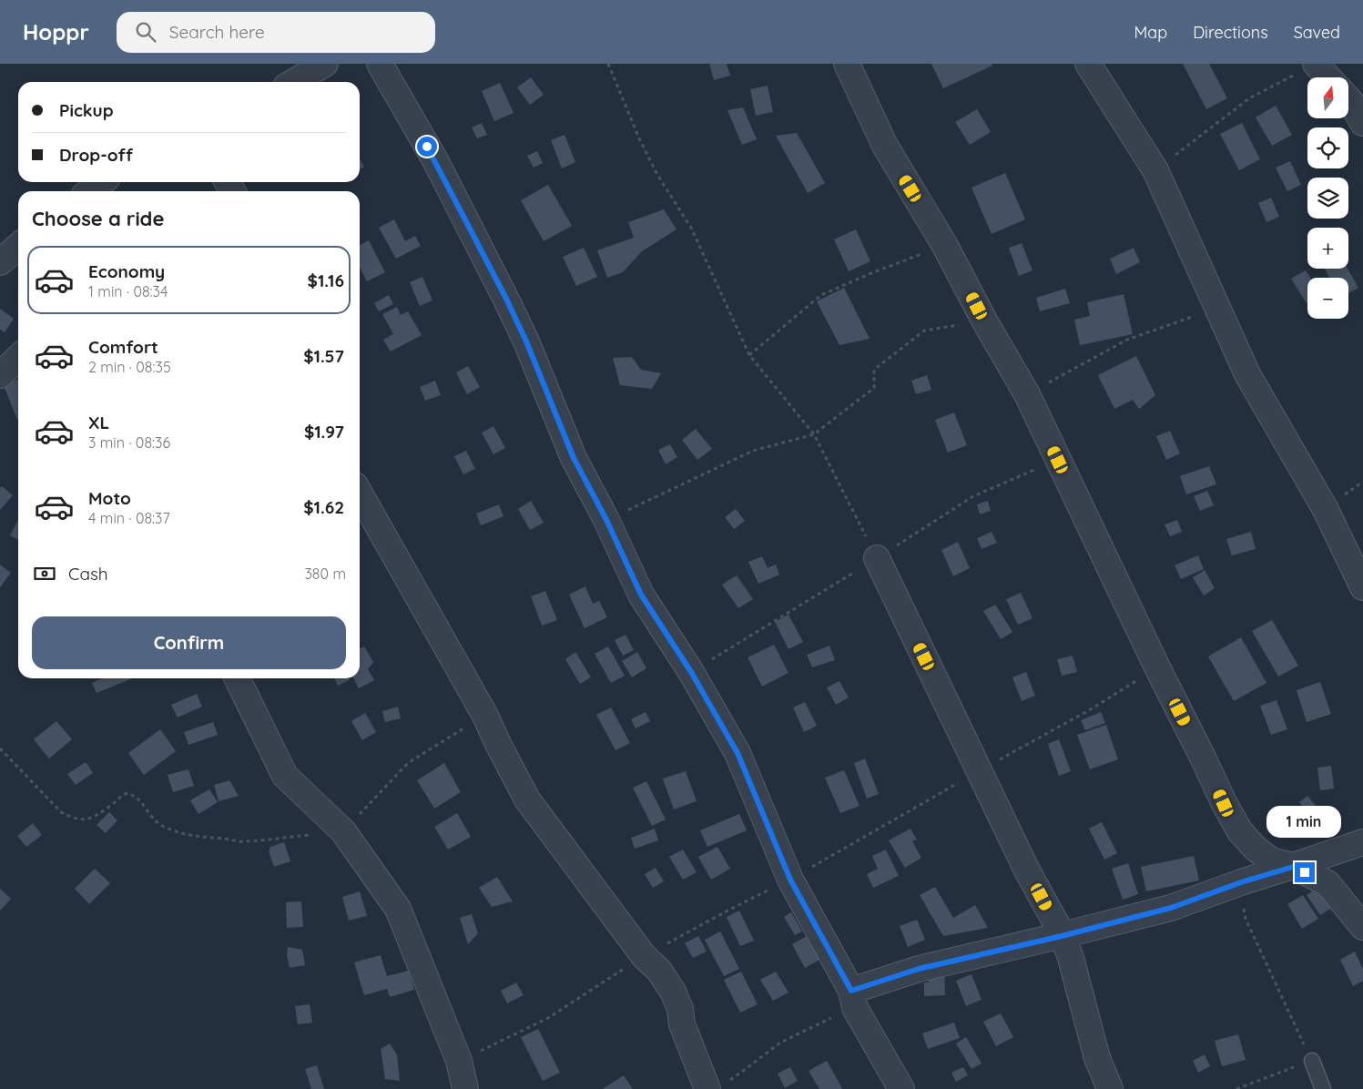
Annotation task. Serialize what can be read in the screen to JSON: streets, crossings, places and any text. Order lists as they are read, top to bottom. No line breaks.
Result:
{"north":"top","page":{"header":"Hoppr","search":"Search here","nav":["Map","Directions","Saved"],"map_buttons":["+","−"],"banner":["Pickup","Drop-off"],"heading":"Choose a ride","list":[{"name":"Economy","note":"1 min · 08:34","value":"$1.16"},{"name":"Comfort","note":"2 min · 08:35","value":"$1.57"},{"name":"XL","note":"3 min · 08:36","value":"$1.97"},{"name":"Moto","note":"4 min · 08:37","value":"$1.62"}],"pay":["Cash","380 m"],"buttons":"Confirm","bubble":"1 min"}}
